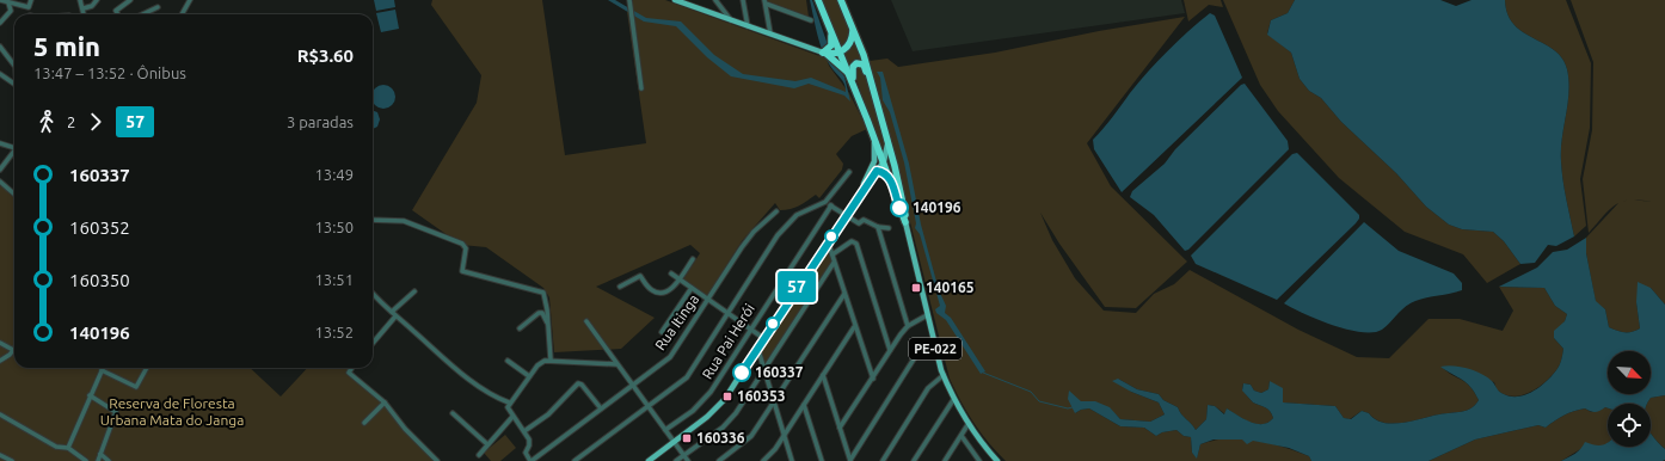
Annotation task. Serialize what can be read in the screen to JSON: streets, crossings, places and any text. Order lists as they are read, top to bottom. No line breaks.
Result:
{"streets":{"highway":["PE-022"],"street":["Rua Itinga","Rua Pai Herói"]},"parks":["Reserva de Floresta Urbana Mata do Janga"],"places":{"other":["140196","160337"],"transit":["140165","160353","160336"]},"lines":["bus line 57"],"north":"bottom right","page":{"on_map":"57","heading":["5 min","13:47 – 13:52 · Ônibus","R$3.60"],"legs":["2","57","3 paradas"],"list":[{"name":"160337","value":"13:49"},{"name":"160352","value":"13:50"},{"name":"160350","value":"13:51"},{"name":"140196","value":"13:52"}]}}
